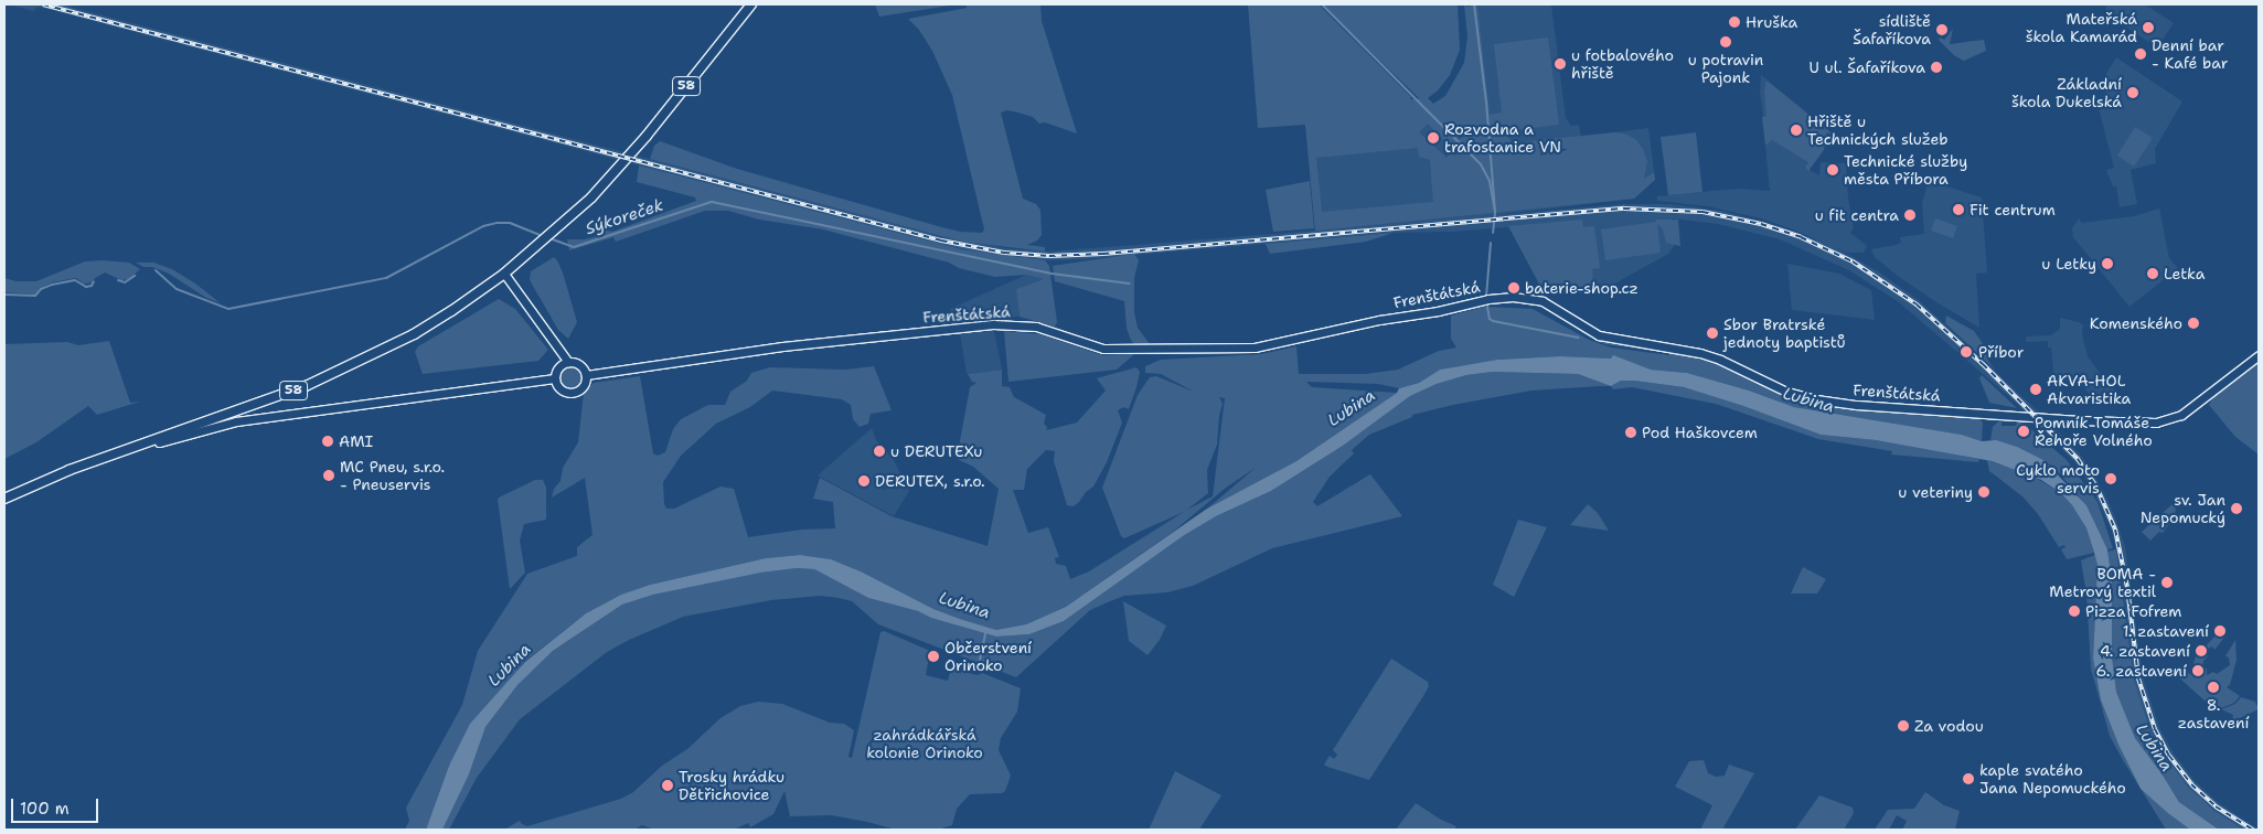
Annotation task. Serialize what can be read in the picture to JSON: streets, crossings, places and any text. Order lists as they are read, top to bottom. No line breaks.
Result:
{"streets":{"main road":["58","Frenštátská"]},"water":["Sýkoreček","Lubina"],"parks":["zahrádkářská kolonie Orinoko"],"places":["Hruška","Mateřská škola Kamarád","sídliště Šafaříkova","u potravin Pajonk","Denní bar - Kafé bar","u fotbalového hřiště","U ul. Šafaříkova","Základní škola Dukelská","Hřiště u Technických služeb","Rozvodna a trafostanice VN","Technické služby města Příbora","Fit centrum","u fit centra","u Letky","Letka","baterie-shop.cz","Komenského","Sbor Bratrské jednoty baptistů","Příbor","AKVA-HOL Akvaristika","Pomník Tomáše Řehoře Volného","Pod Haškovcem","AMI","u DERUTEXu","MC Pneu, s.r.o. - Pneuservis","Cyklo moto servis","DERUTEX, s.r.o.","u veteriny","sv. Jan Nepomucký","BOMA - Metrový textil","Pizza Fofrem","1. zastavení","4. zastavení","Občerstvení Orinoko","6. zastavení","8. zastavení","Za vodou","kaple svatého Jana Nepomuckého","Trosky hrádku Dětřichovice"],"scale_bar":"100 m"}
